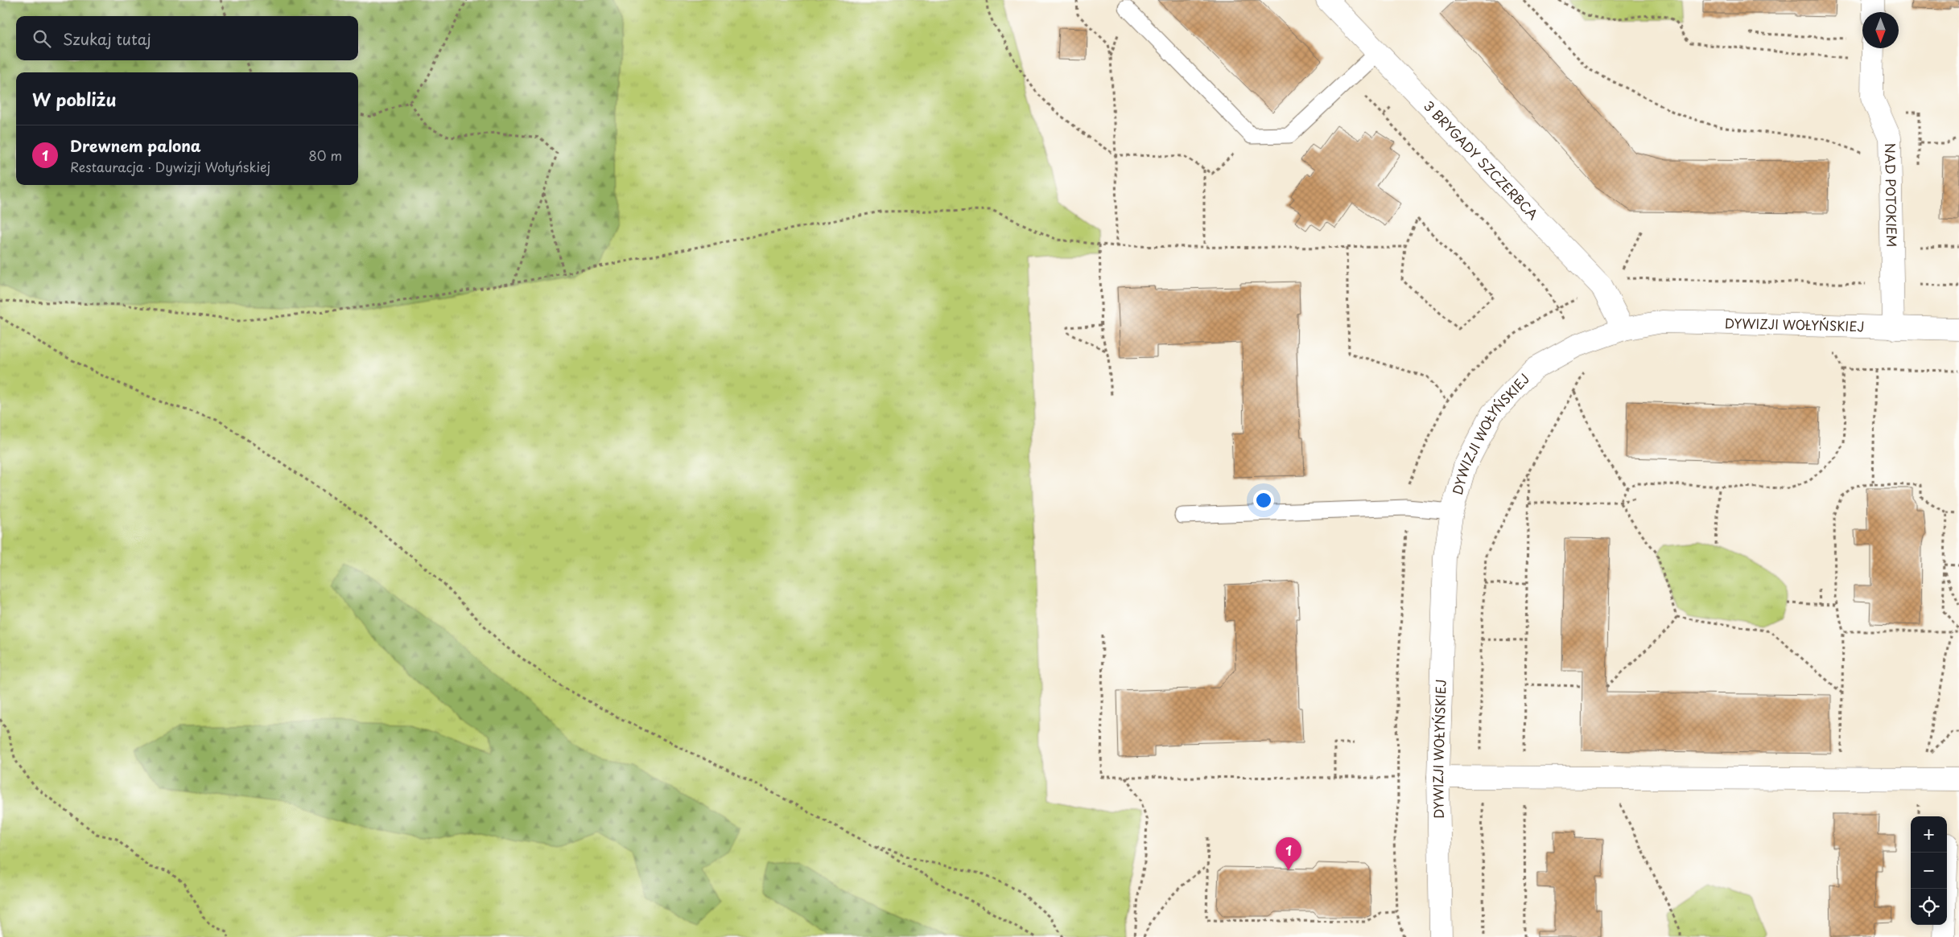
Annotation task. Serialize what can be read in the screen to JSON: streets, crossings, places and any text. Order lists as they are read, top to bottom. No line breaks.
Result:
{"streets":{"street":["3 BRYGADY SZCZERBCA","NAD POTOKIEM","DYWIZJI WOŁYŃSKIEJ"]},"crossings":[["3 BRYGADY SZCZERBCA","DYWIZJI WOŁYŃSKIEJ"],["NAD POTOKIEM","DYWIZJI WOŁYŃSKIEJ"]],"north":"bottom","page":{"search":"Szukaj tutaj","heading":"W pobliżu","list":[{"mark":"1","name":"Drewnem palona","note":"Restauracja · Dywizji Wołyńskiej","value":"80 m"}],"map_buttons":["+","−"],"pins":"1"}}
